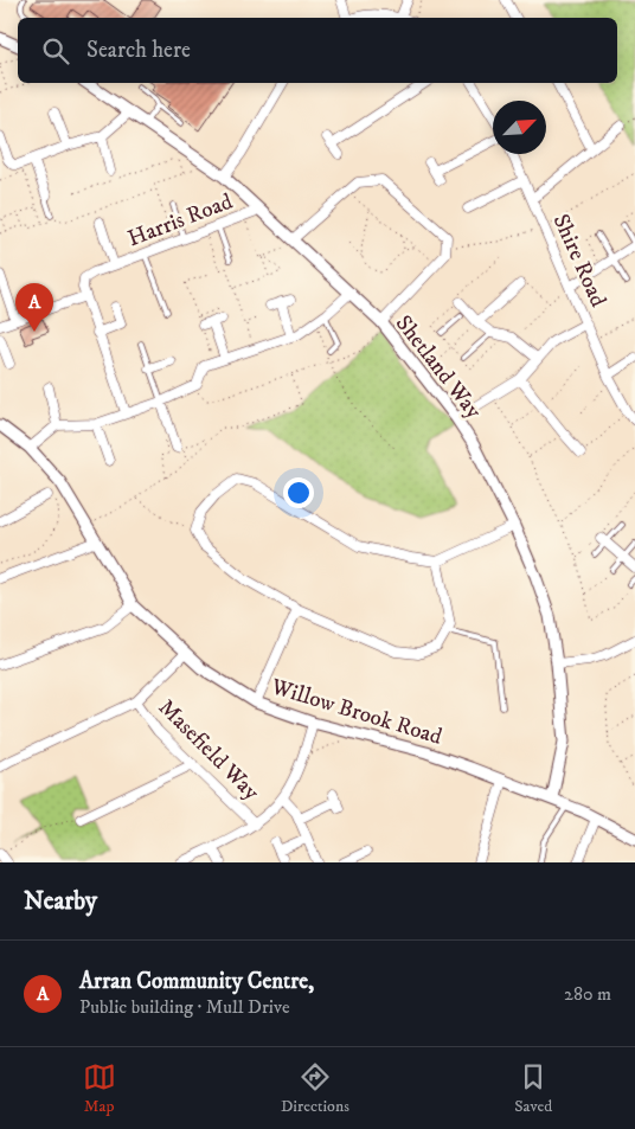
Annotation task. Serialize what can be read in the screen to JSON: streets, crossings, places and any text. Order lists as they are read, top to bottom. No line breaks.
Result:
{"streets":{"street":["Harris Road","Shire Road","Shetland Way","Willow Brook Road","Masefield Way"]},"crossings":[["Harris Road","Shetland Way"],["Shetland Way","Willow Brook Road"]],"north":"top right","page":{"search":"Search here","pins":"A","heading":"Nearby","list":[{"mark":"A","name":"Arran Community Centre,","note":"Public building · Mull Drive","value":"280 m"}],"nav":["Map","Directions","Saved"]}}
